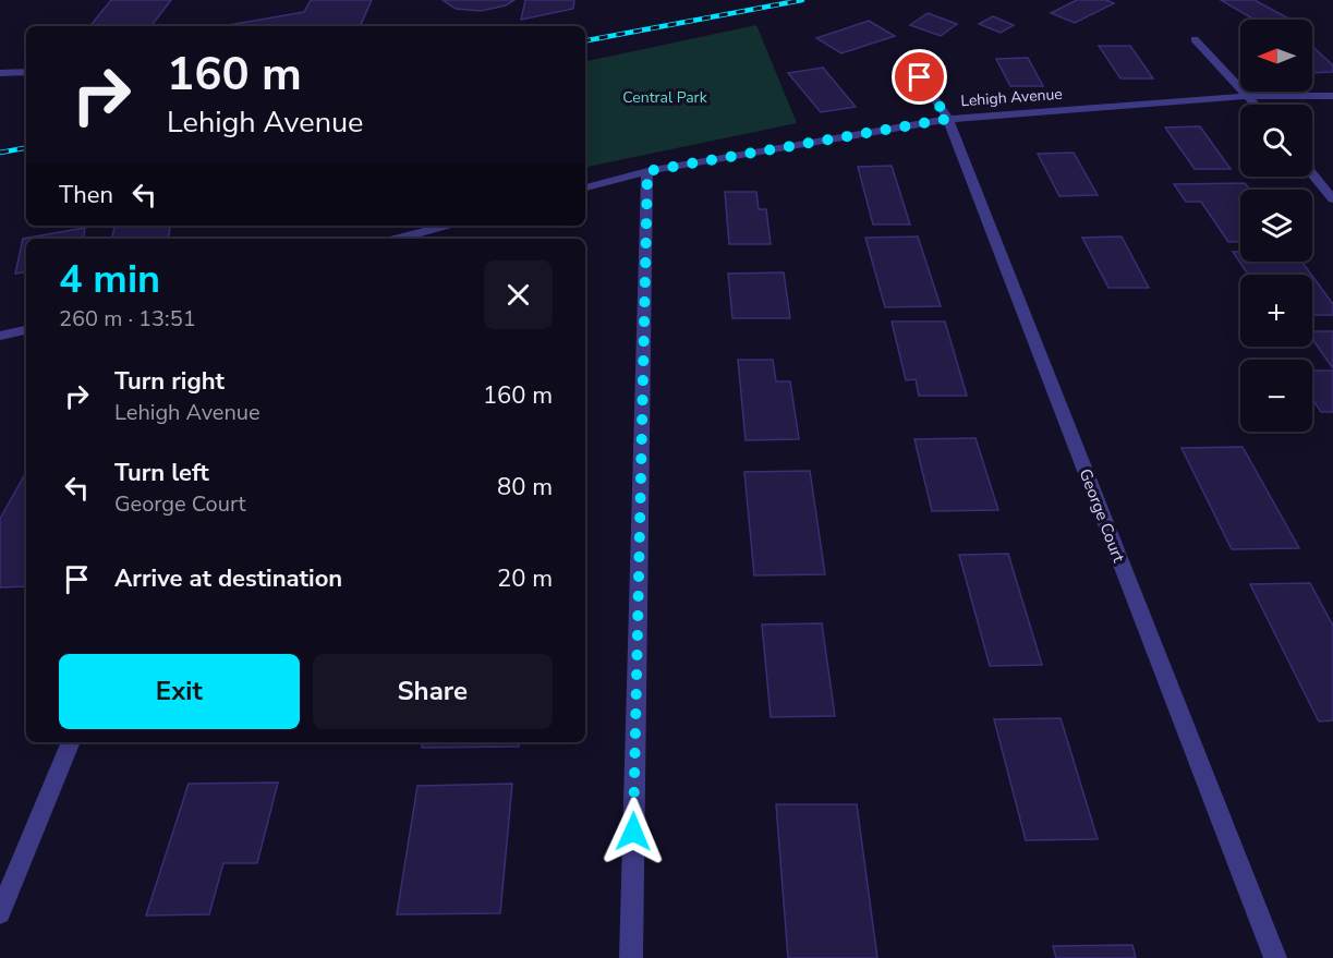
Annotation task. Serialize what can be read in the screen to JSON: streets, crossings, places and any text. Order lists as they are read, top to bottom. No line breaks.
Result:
{"streets":{"street":["Lehigh Avenue","George Court"]},"crossings":[["Lehigh Avenue","George Court"]],"parks":["Central Park"],"north":"left","page":{"map_buttons":["+","−"],"turn":["160 m","Lehigh Avenue"],"then":"Then","heading":["4 min","260 m · 13:51"],"list":[{"name":"Turn right","note":"Lehigh Avenue","value":"160 m"},{"name":"Turn left","note":"George Court","value":"80 m"},{"name":"Arrive at destination","value":"20 m"}],"buttons":["Exit","Share"]}}
